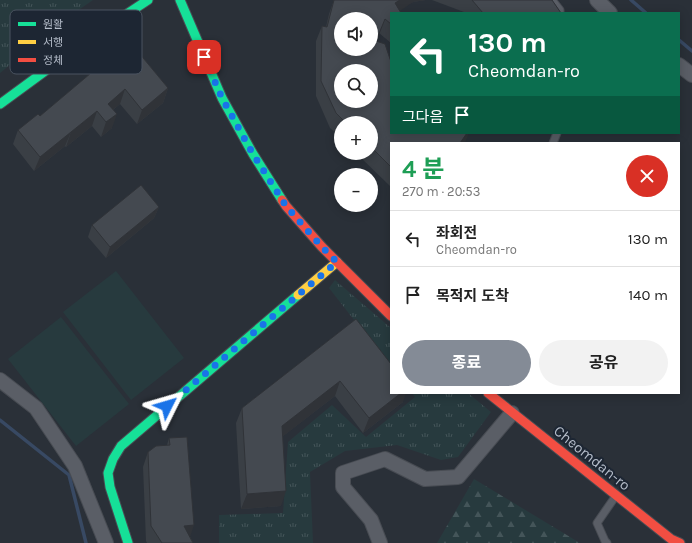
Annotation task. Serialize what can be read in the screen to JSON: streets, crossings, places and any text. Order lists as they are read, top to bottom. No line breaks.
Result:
{"streets":{"street":["Cheomdan-ro"]},"legend":["원활","서행","정체"],"page":{"map_buttons":["+","−"],"turn":["130 m","Cheomdan-ro"],"then":"그다음","heading":["4 분","270 m · 20:53"],"list":[{"name":"좌회전","note":"Cheomdan-ro","value":"130 m"},{"name":"목적지 도착","value":"140 m"}],"buttons":["종료","공유"]}}
